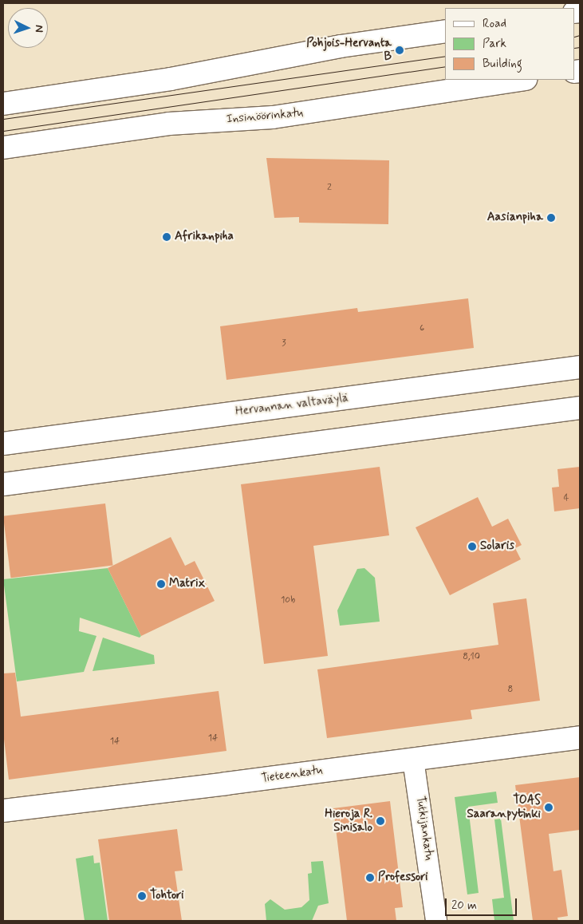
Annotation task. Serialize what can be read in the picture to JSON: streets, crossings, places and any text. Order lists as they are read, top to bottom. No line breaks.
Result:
{"streets":{"main road":["Insinöörinkatu","Hervannan valtaväylä","Tieteenkatu"],"street":["Tutkijankatu"]},"crossings":[["Tieteenkatu","Tutkijankatu"]],"places":["Pohjois-Hervanta B","Aasianpiha","Afrikanpiha","Solaris","Matrix","TOAS Saaranpytinki","Hieroja R. Sinisalo","Professori","Tohtori"],"house_numbers":["2","6","3","4","10b","8,10","8","14","14"],"legend":["Road","Park","Building"],"scale_bar":"20 m","north":"right"}
